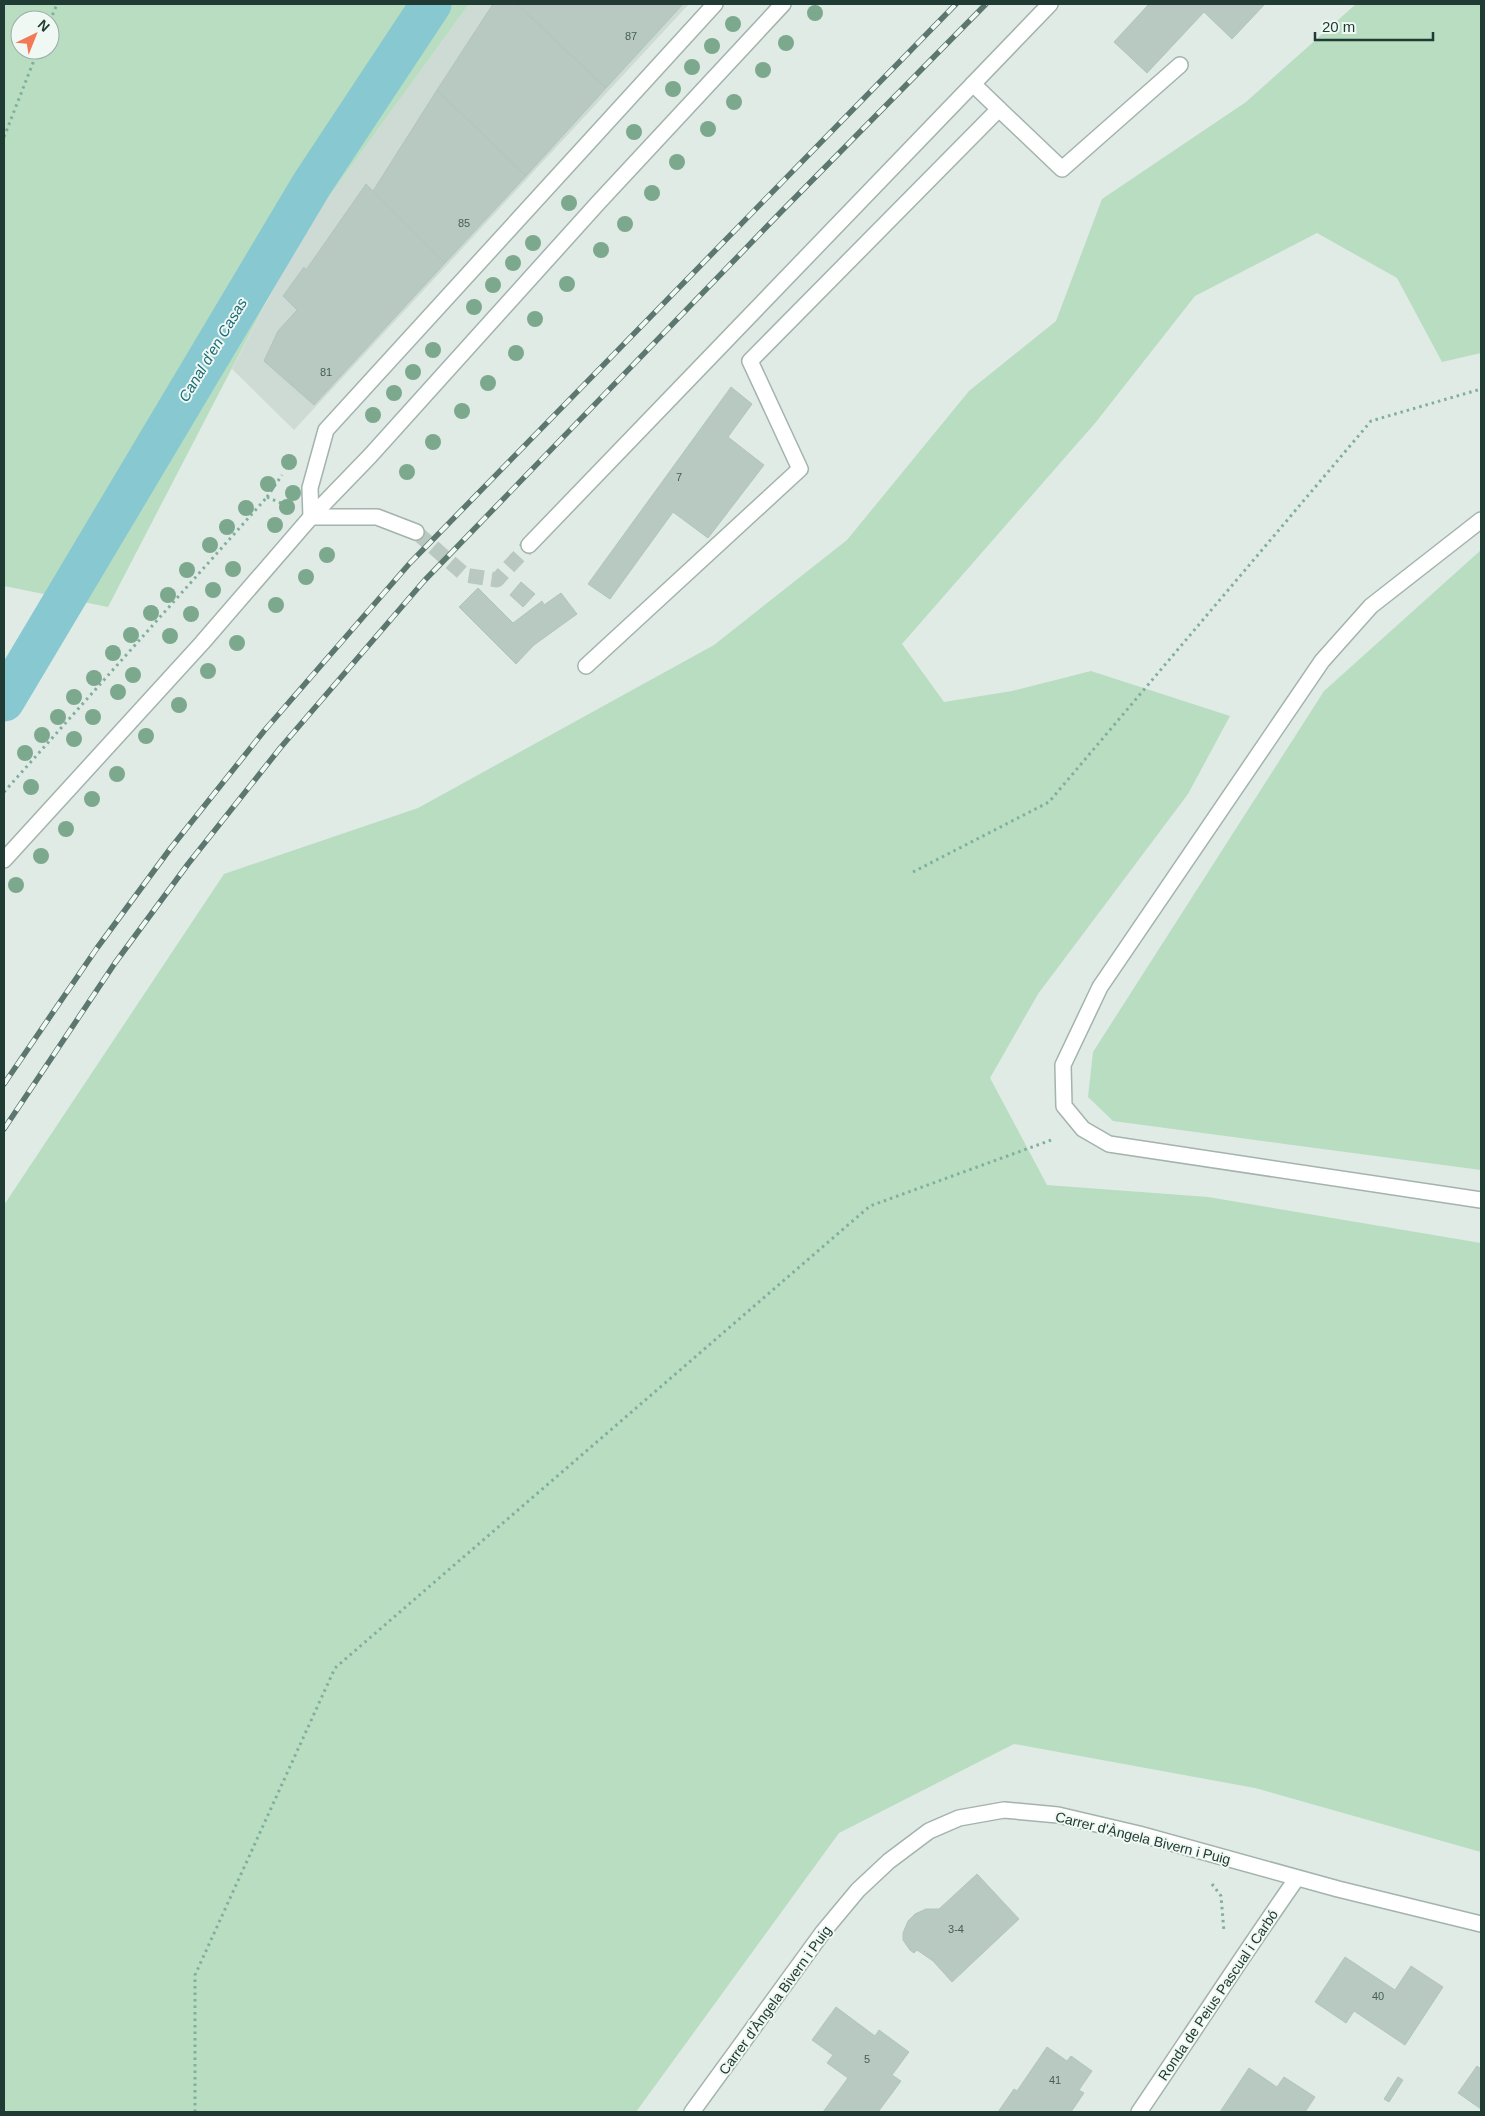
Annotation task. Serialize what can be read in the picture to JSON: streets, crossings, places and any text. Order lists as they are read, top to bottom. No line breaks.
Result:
{"streets":{"street":["Carrer d'Àngela Bivern i Puig","Ronda de Peius Pascual i Carbó"]},"crossings":[["Carrer d'Àngela Bivern i Puig","Ronda de Peius Pascual i Carbó"]],"water":["Canal d'en Casas"],"house_numbers":["87","85","81","7","3-4","40","5","41"],"scale_bar":"20 m","north":"top right"}
